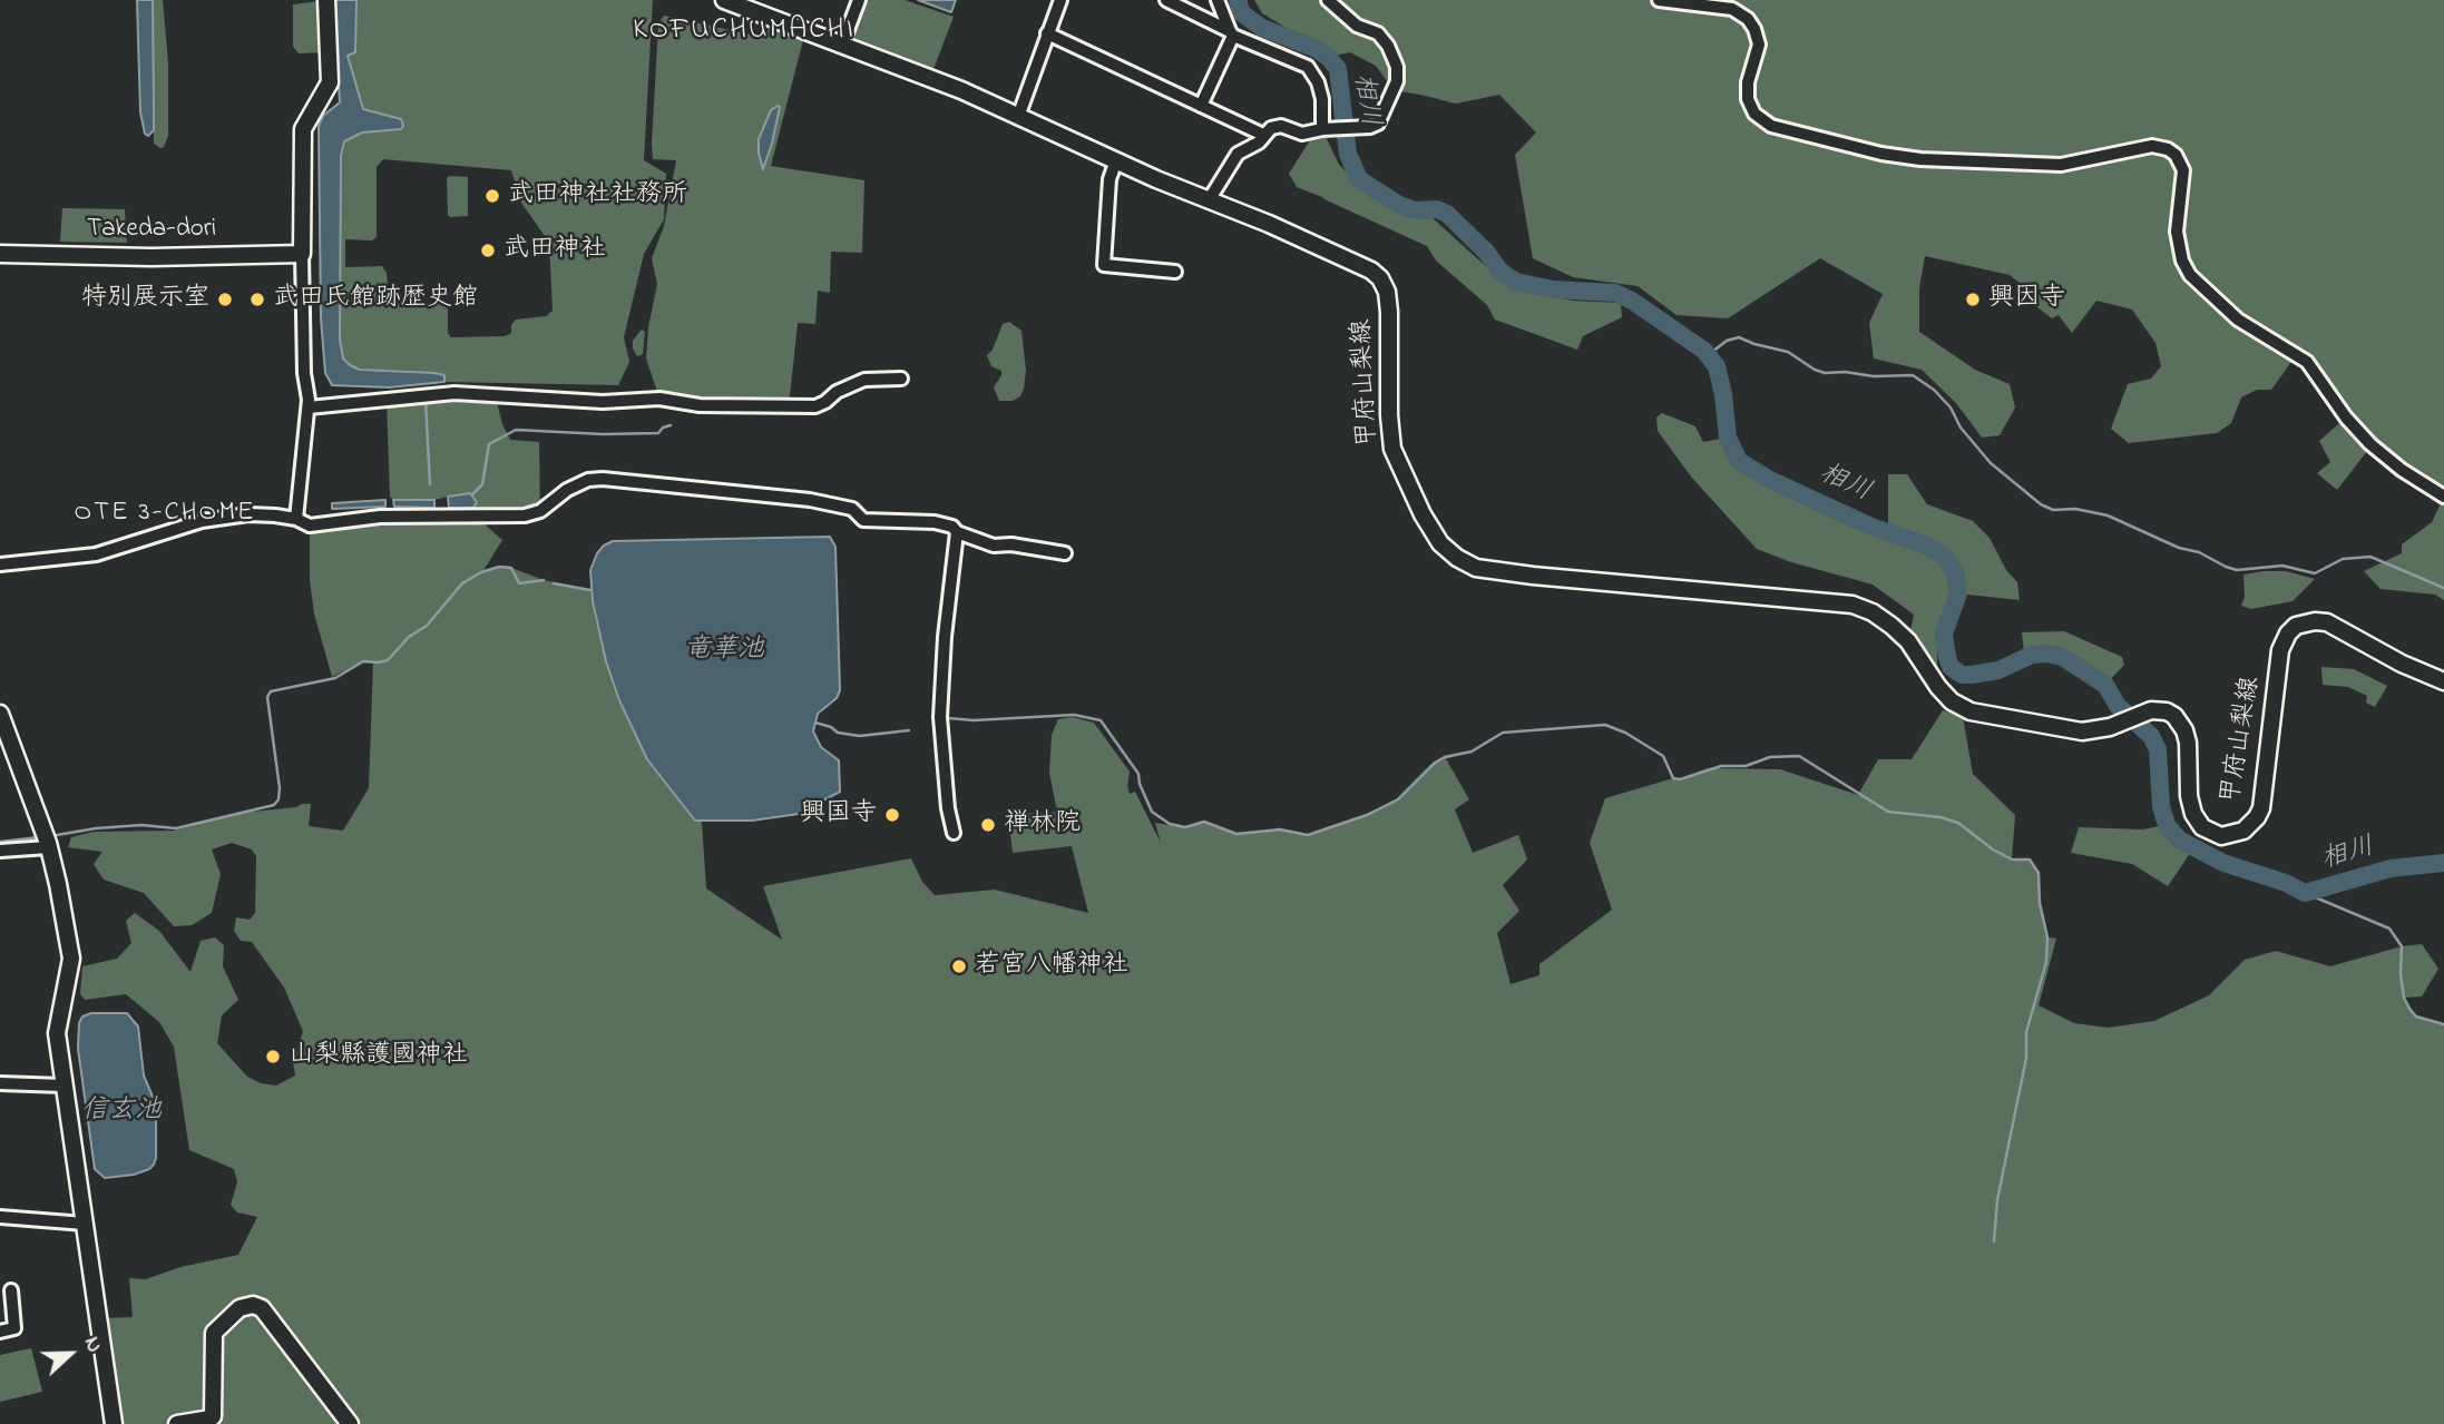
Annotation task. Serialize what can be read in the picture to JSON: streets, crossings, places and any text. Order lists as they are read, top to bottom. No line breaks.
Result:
{"streets":{"main road":["Takeda-dori","甲府山梨線"]},"districts":["KOFUCHUMACHI","OTE 3-CHOME"],"water":["相川","竜華池","信玄池"],"places":["武田神社社務所","武田神社","特別展示室","武田氏館跡歴史館","興因寺","興国寺","禅林院","若宮八幡神社","山梨縣護國神社"],"north":"right"}
